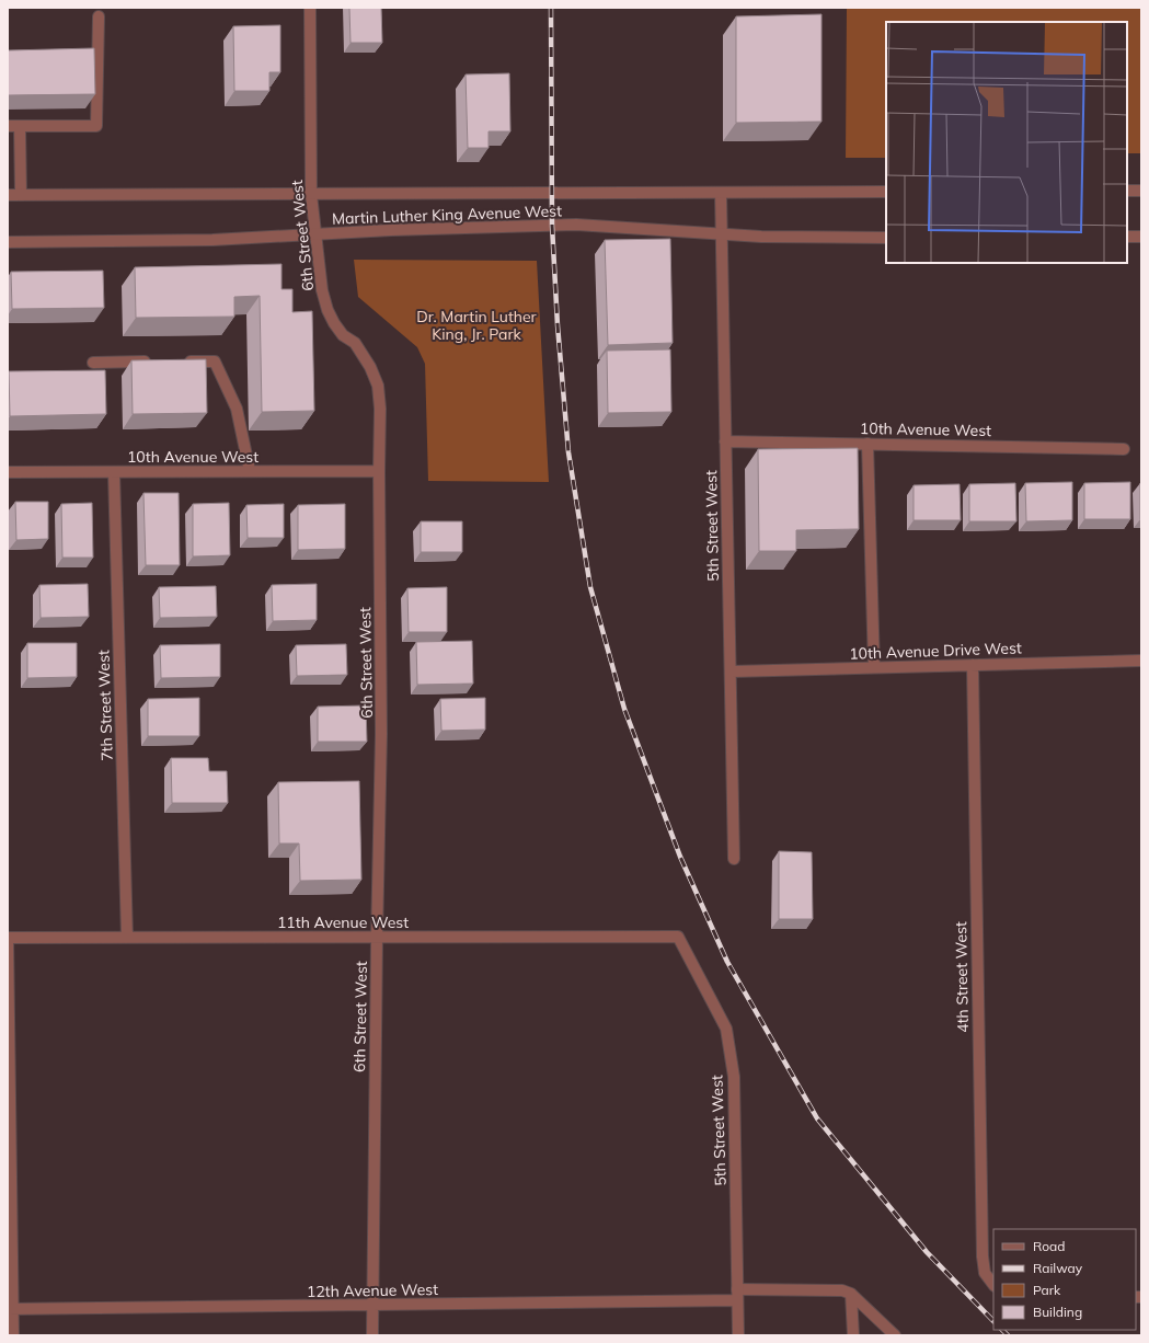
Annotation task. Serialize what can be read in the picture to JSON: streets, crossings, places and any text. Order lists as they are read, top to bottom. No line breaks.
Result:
{"streets":{"street":["Martin Luther King Avenue West","6th Street West","10th Avenue West","5th Street West","10th Avenue Drive West","7th Street West","11th Avenue West","4th Street West","12th Avenue West"]},"crossings":[["Martin Luther King Avenue West","6th Street West"],["Martin Luther King Avenue West","5th Street West"],["6th Street West","10th Avenue West"],["6th Street West","11th Avenue West"],["6th Street West","12th Avenue West"],["10th Avenue West","5th Street West"],["10th Avenue West","7th Street West"],["5th Street West","10th Avenue Drive West"],["5th Street West","11th Avenue West"],["5th Street West","12th Avenue West"],["10th Avenue Drive West","4th Street West"],["7th Street West","11th Avenue West"]],"parks":["Dr. Martin Luther King, Jr. Park"],"legend":["Road","Railway","Park","Building"]}
